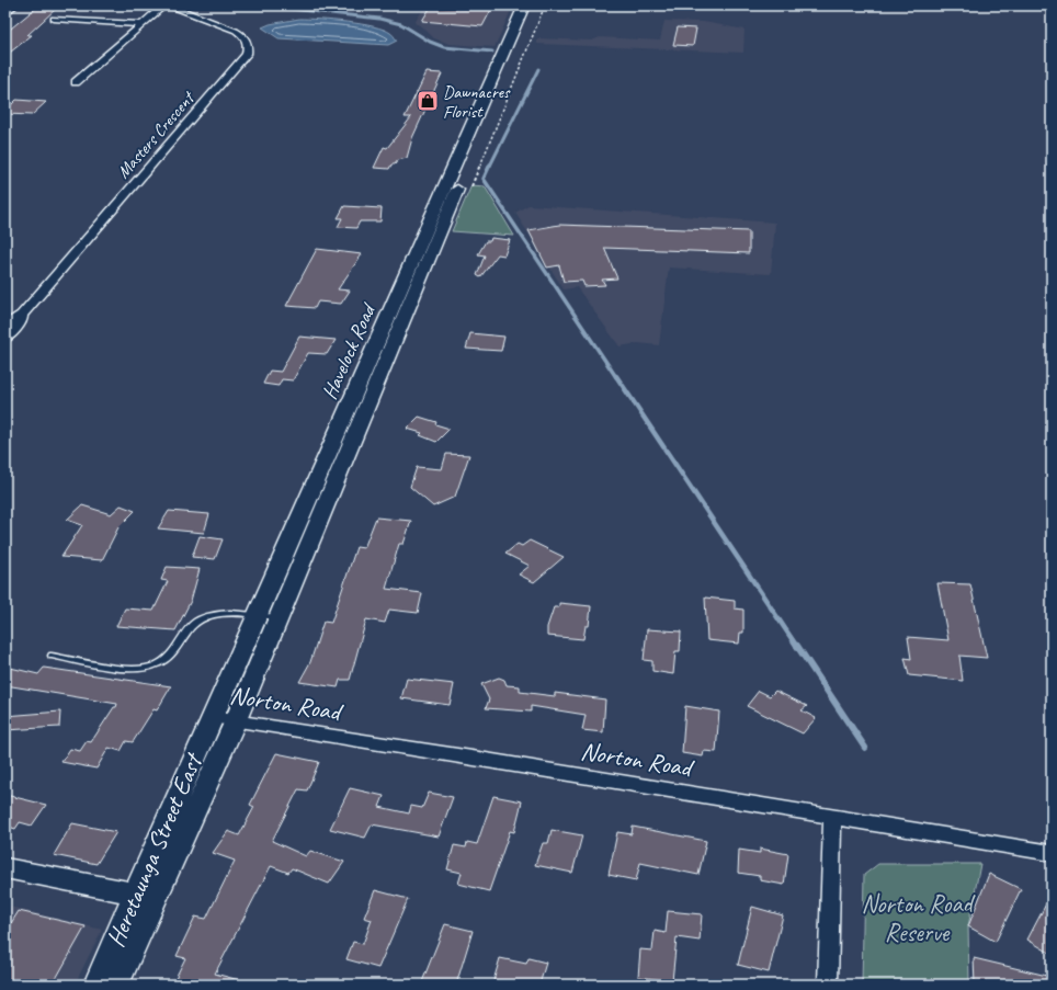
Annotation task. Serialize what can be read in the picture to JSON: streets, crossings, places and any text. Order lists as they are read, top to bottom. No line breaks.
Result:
{"streets":{"main road":["Havelock Road","Heretaunga Street East"],"street":["Masters Crescent","Norton Road"]},"crossings":[["Havelock Road","Norton Road"],["Havelock Road","Heretaunga Street East"],["Norton Road","Heretaunga Street East"]],"parks":["Norton Road Reserve"],"places":{"shop":["Dawnacres Florist"]}}
